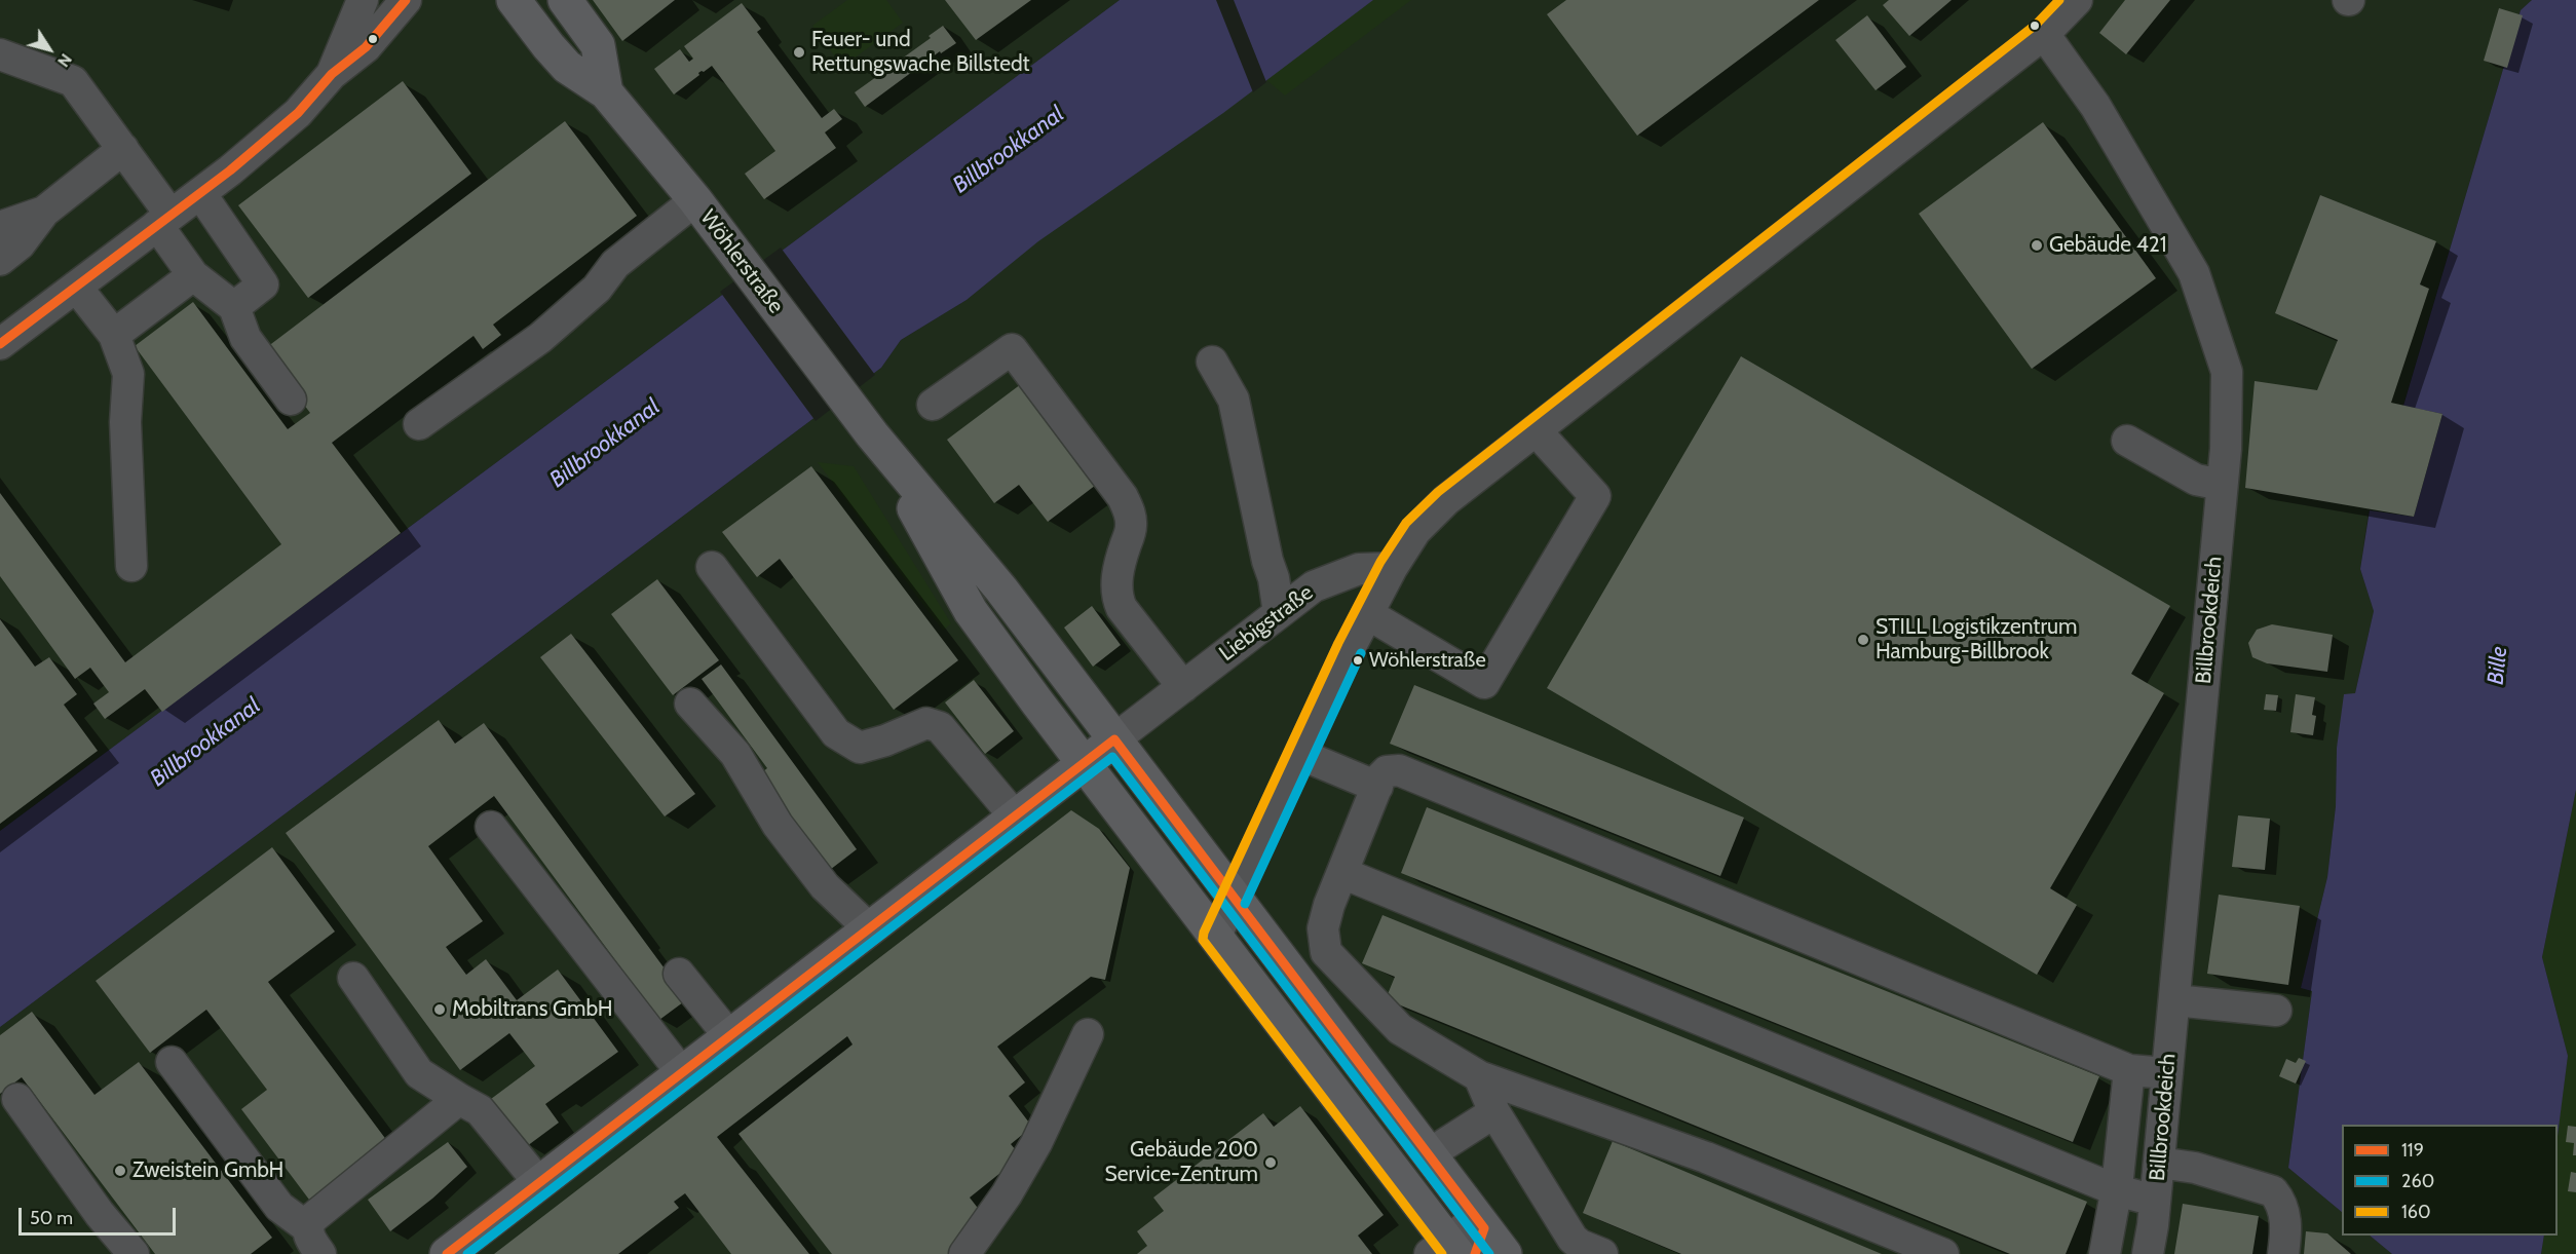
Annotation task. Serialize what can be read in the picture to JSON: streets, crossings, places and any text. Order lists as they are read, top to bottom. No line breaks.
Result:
{"streets":{"main road":["Wöhlerstraße","Liebigstraße"],"street":["Billbrookdeich"]},"crossings":[["Wöhlerstraße","Liebigstraße"]],"water":["Billbrookkanal","Bille"],"places":["Feuer- und Rettungswache Billstedt","Gebäude 421","STILL Logistikzentrum Hamburg-Billbrook","Wöhlerstraße","Mobiltrans GmbH","Gebäude 200 Service-Zentrum","Zweistein GmbH"],"lines":["transit line 119","transit line 160","transit line 260"],"legend":["119","260","160"],"scale_bar":"50 m","north":"bottom right"}
